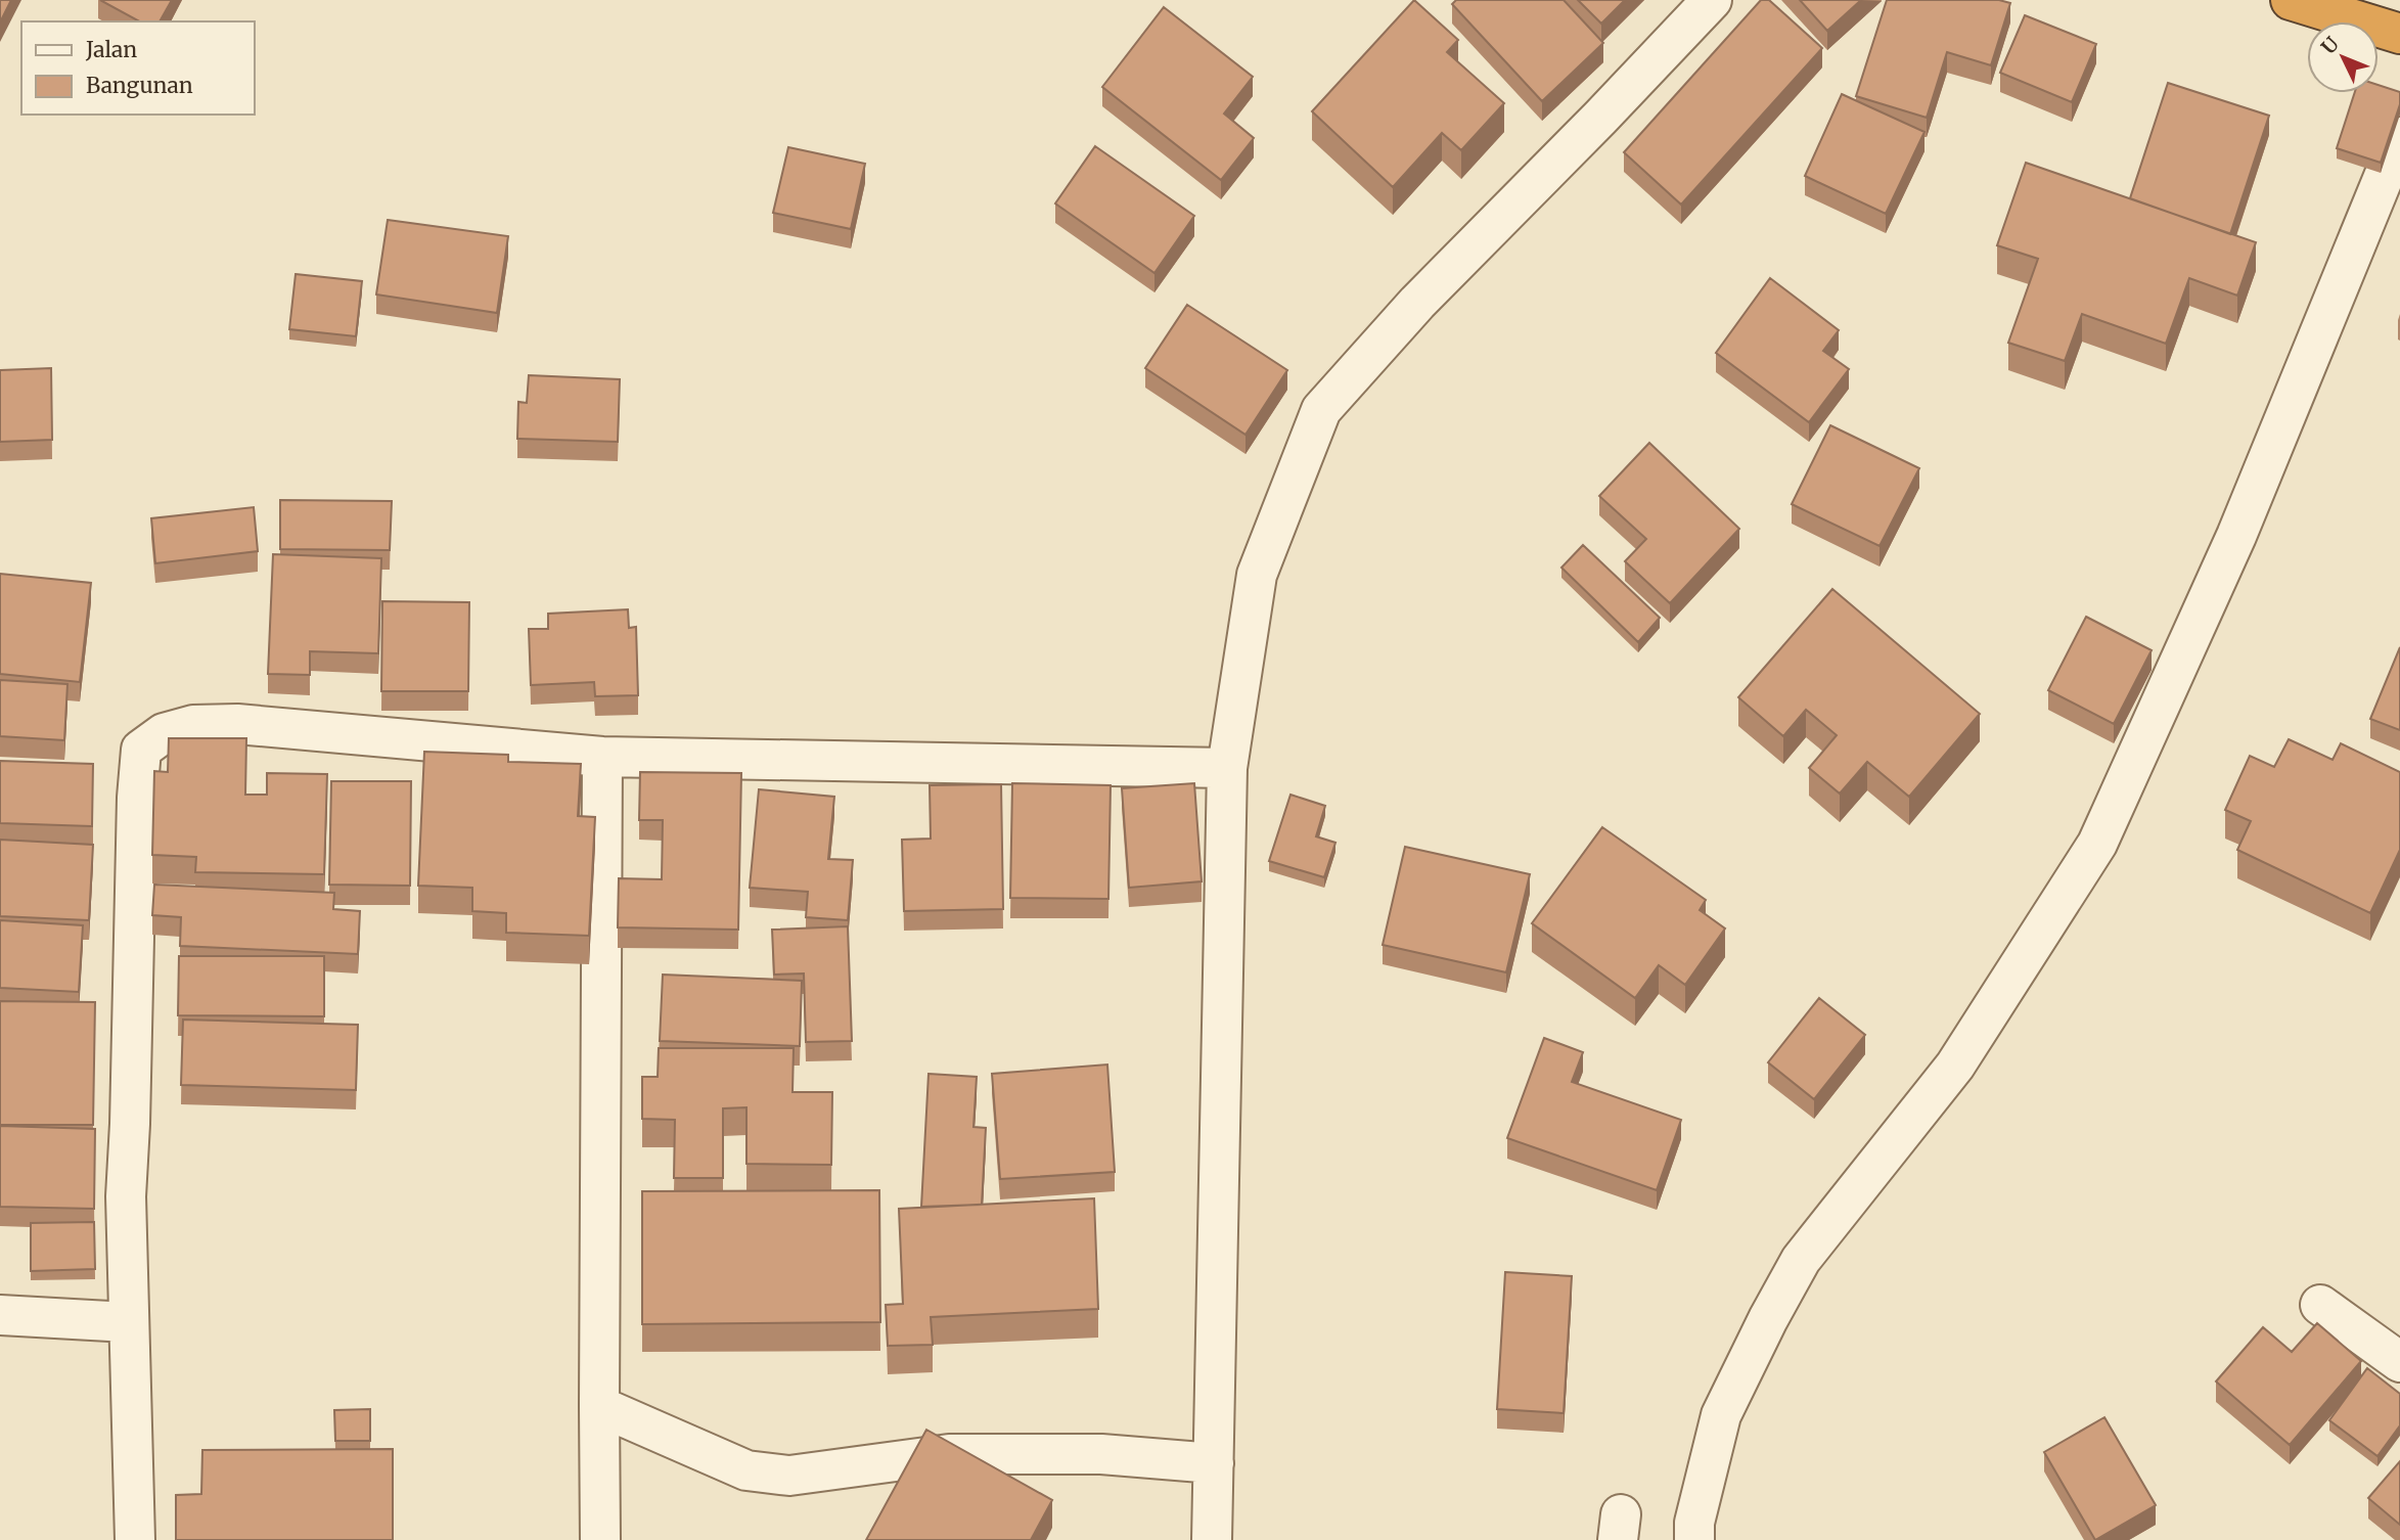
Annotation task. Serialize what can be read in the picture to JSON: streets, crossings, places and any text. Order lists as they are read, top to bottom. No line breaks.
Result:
{"legend":["Jalan","Bangunan"],"north":"top left"}
